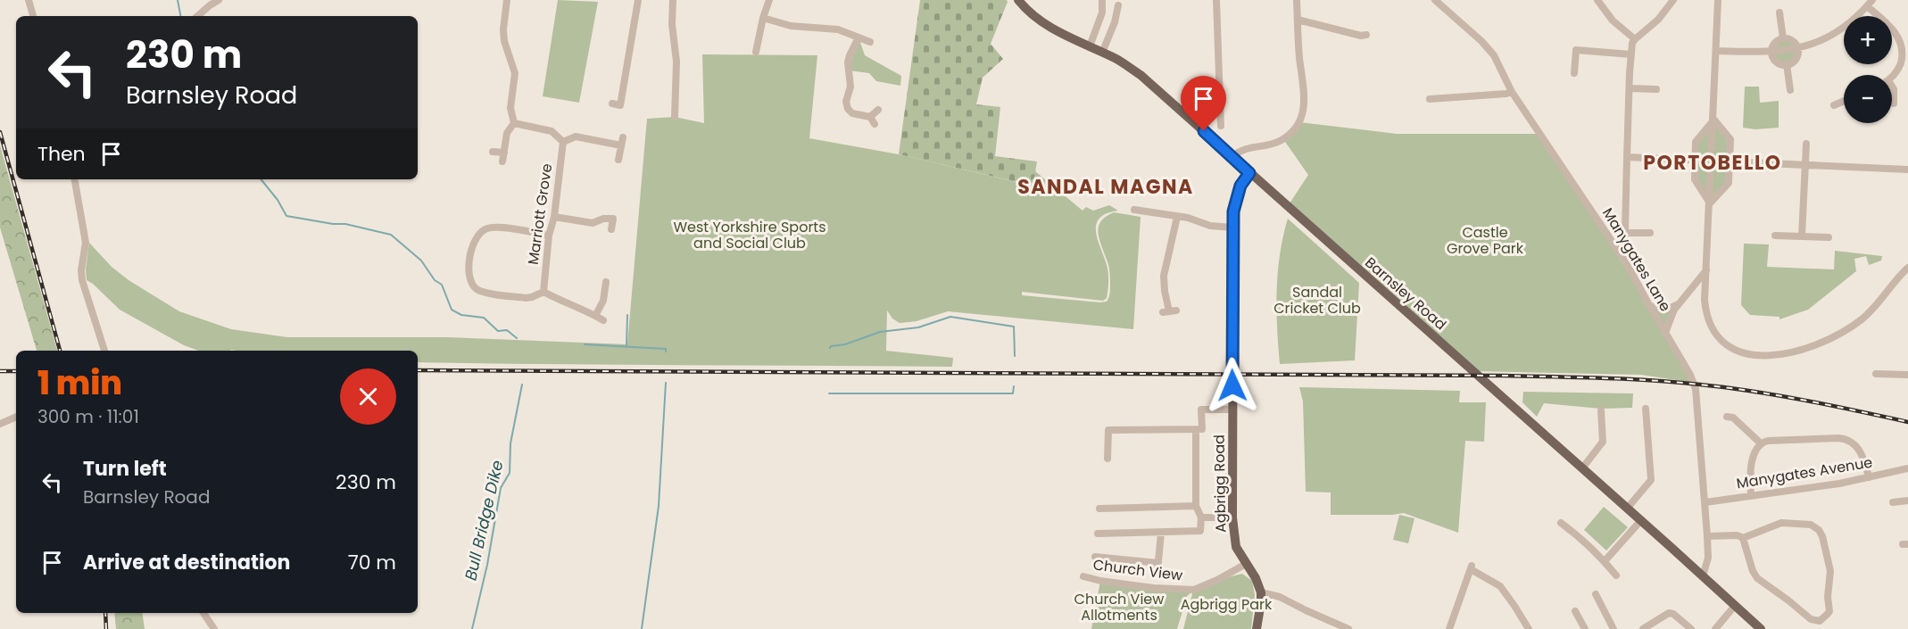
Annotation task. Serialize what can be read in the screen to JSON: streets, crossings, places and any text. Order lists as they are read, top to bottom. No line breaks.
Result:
{"streets":{"main road":["Barnsley Road","Agbrigg Road"],"street":["Marriott Grove","Manygates Lane","Manygates Avenue","Church View"]},"crossings":[["Manygates Lane","Barnsley Road"],["Manygates Lane","Manygates Avenue"],["Barnsley Road","Agbrigg Road"],["Agbrigg Road","Church View"]],"districts":["PORTOBELLO","SANDAL MAGNA"],"water":["Bull Bridge Dike"],"parks":["West Yorkshire Sports and Social Club","Castle Grove Park","Sandal Cricket Club","Church View Allotments","Agbrigg Park"],"page":{"map_buttons":["+","−"],"turn":["230 m","Barnsley Road"],"then":"Then","heading":["1 min","300 m · 11:01"],"list":[{"name":"Turn left","note":"Barnsley Road","value":"230 m"},{"name":"Arrive at destination","value":"70 m"}]}}
